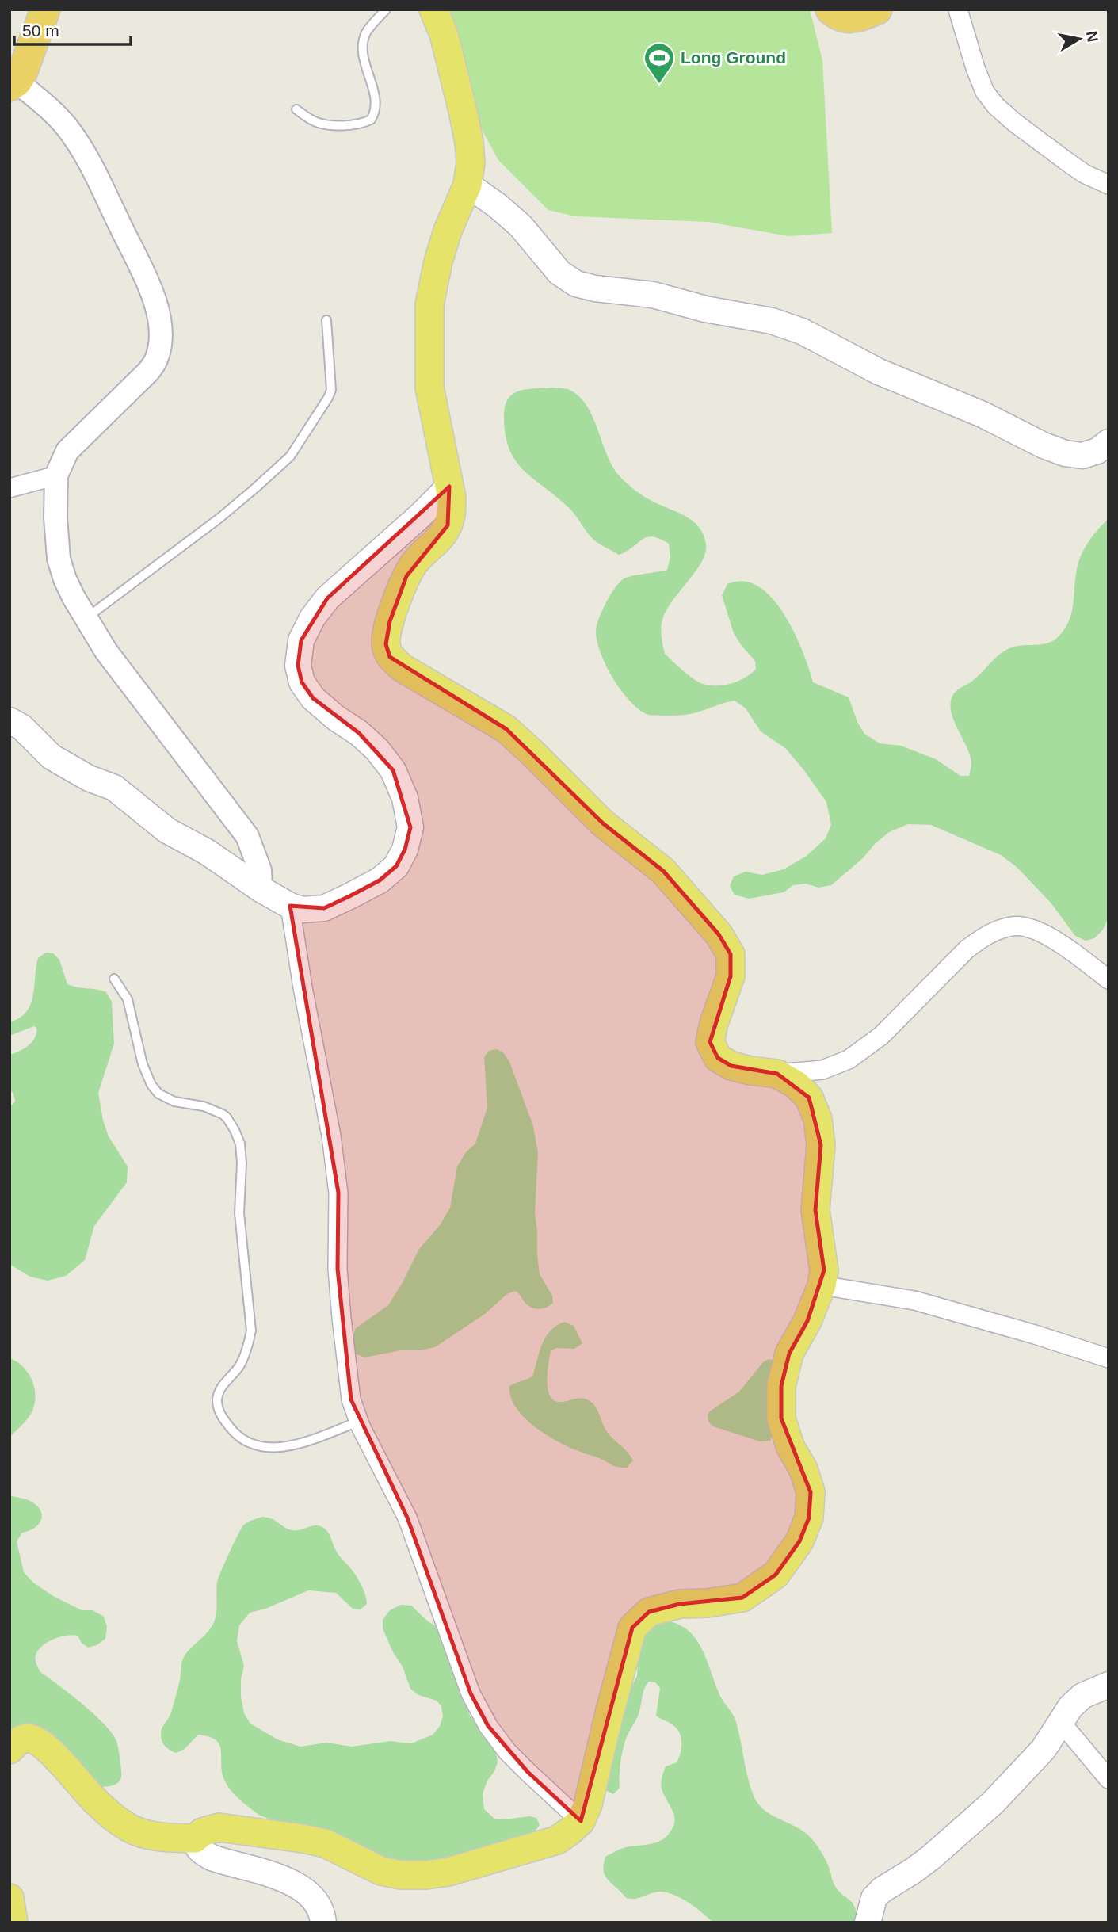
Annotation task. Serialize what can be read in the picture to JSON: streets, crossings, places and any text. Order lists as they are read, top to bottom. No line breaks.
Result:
{"places":{"sports":["Long Ground"]},"scale_bar":"50 m","north":"right"}
